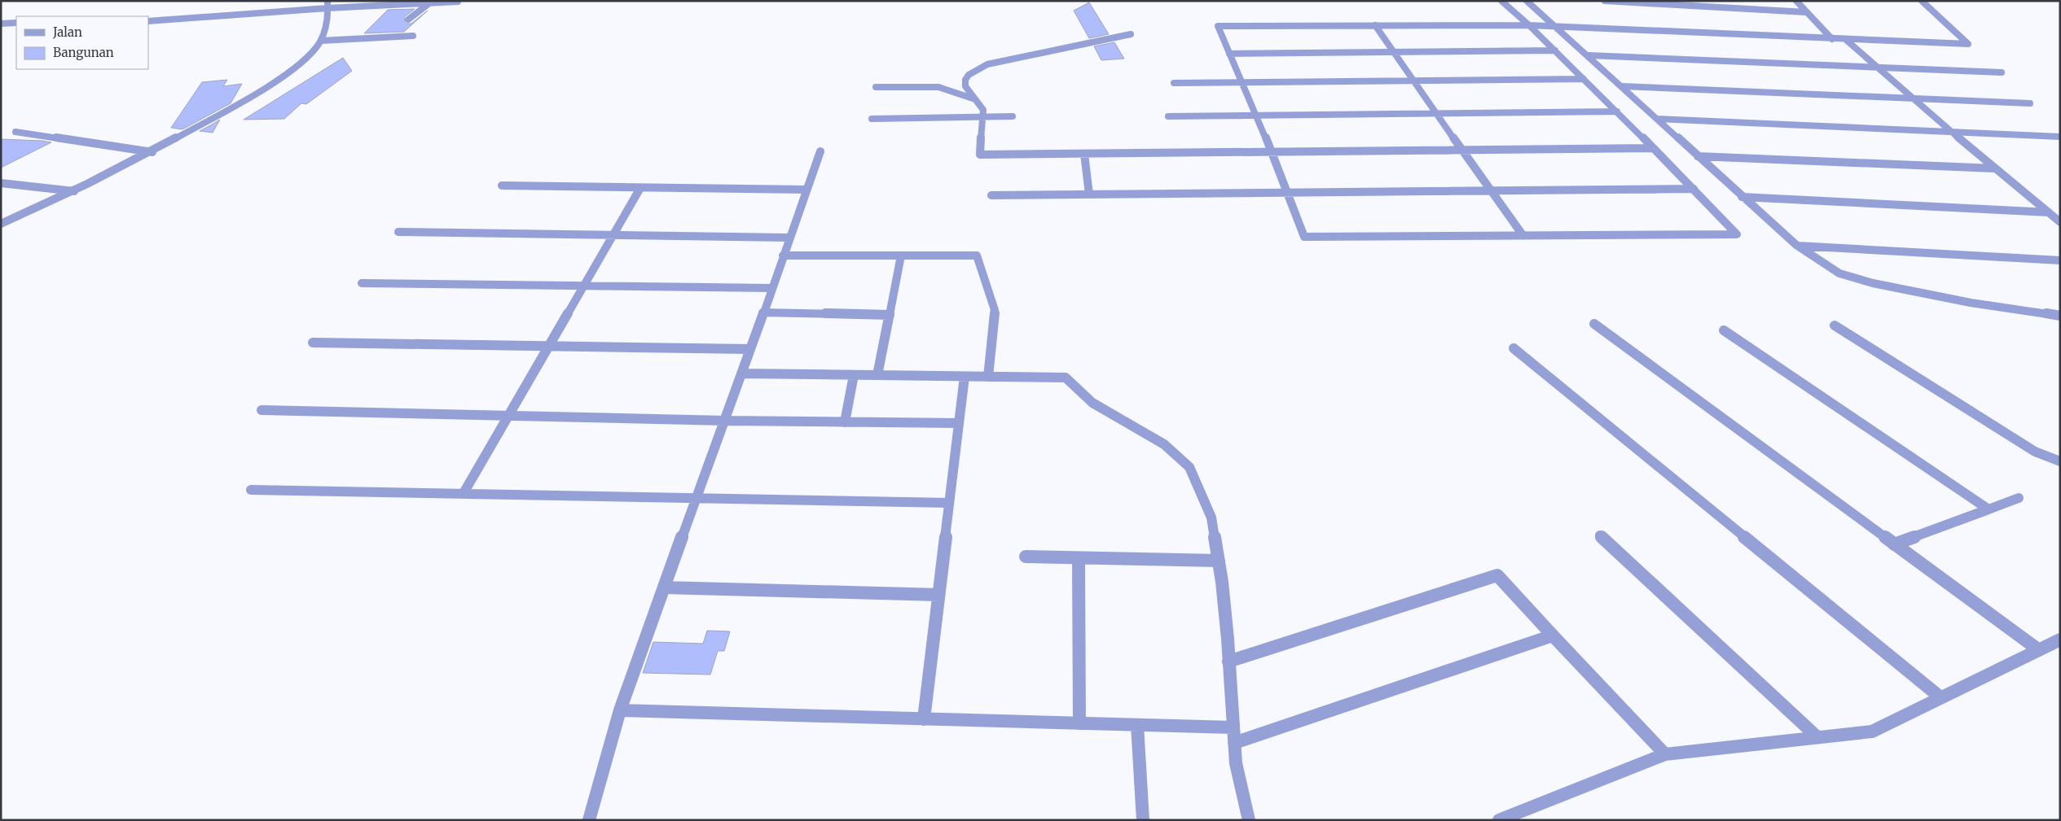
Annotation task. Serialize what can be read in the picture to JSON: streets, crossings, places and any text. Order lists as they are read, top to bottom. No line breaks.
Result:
{"legend":["Jalan","Bangunan"]}
